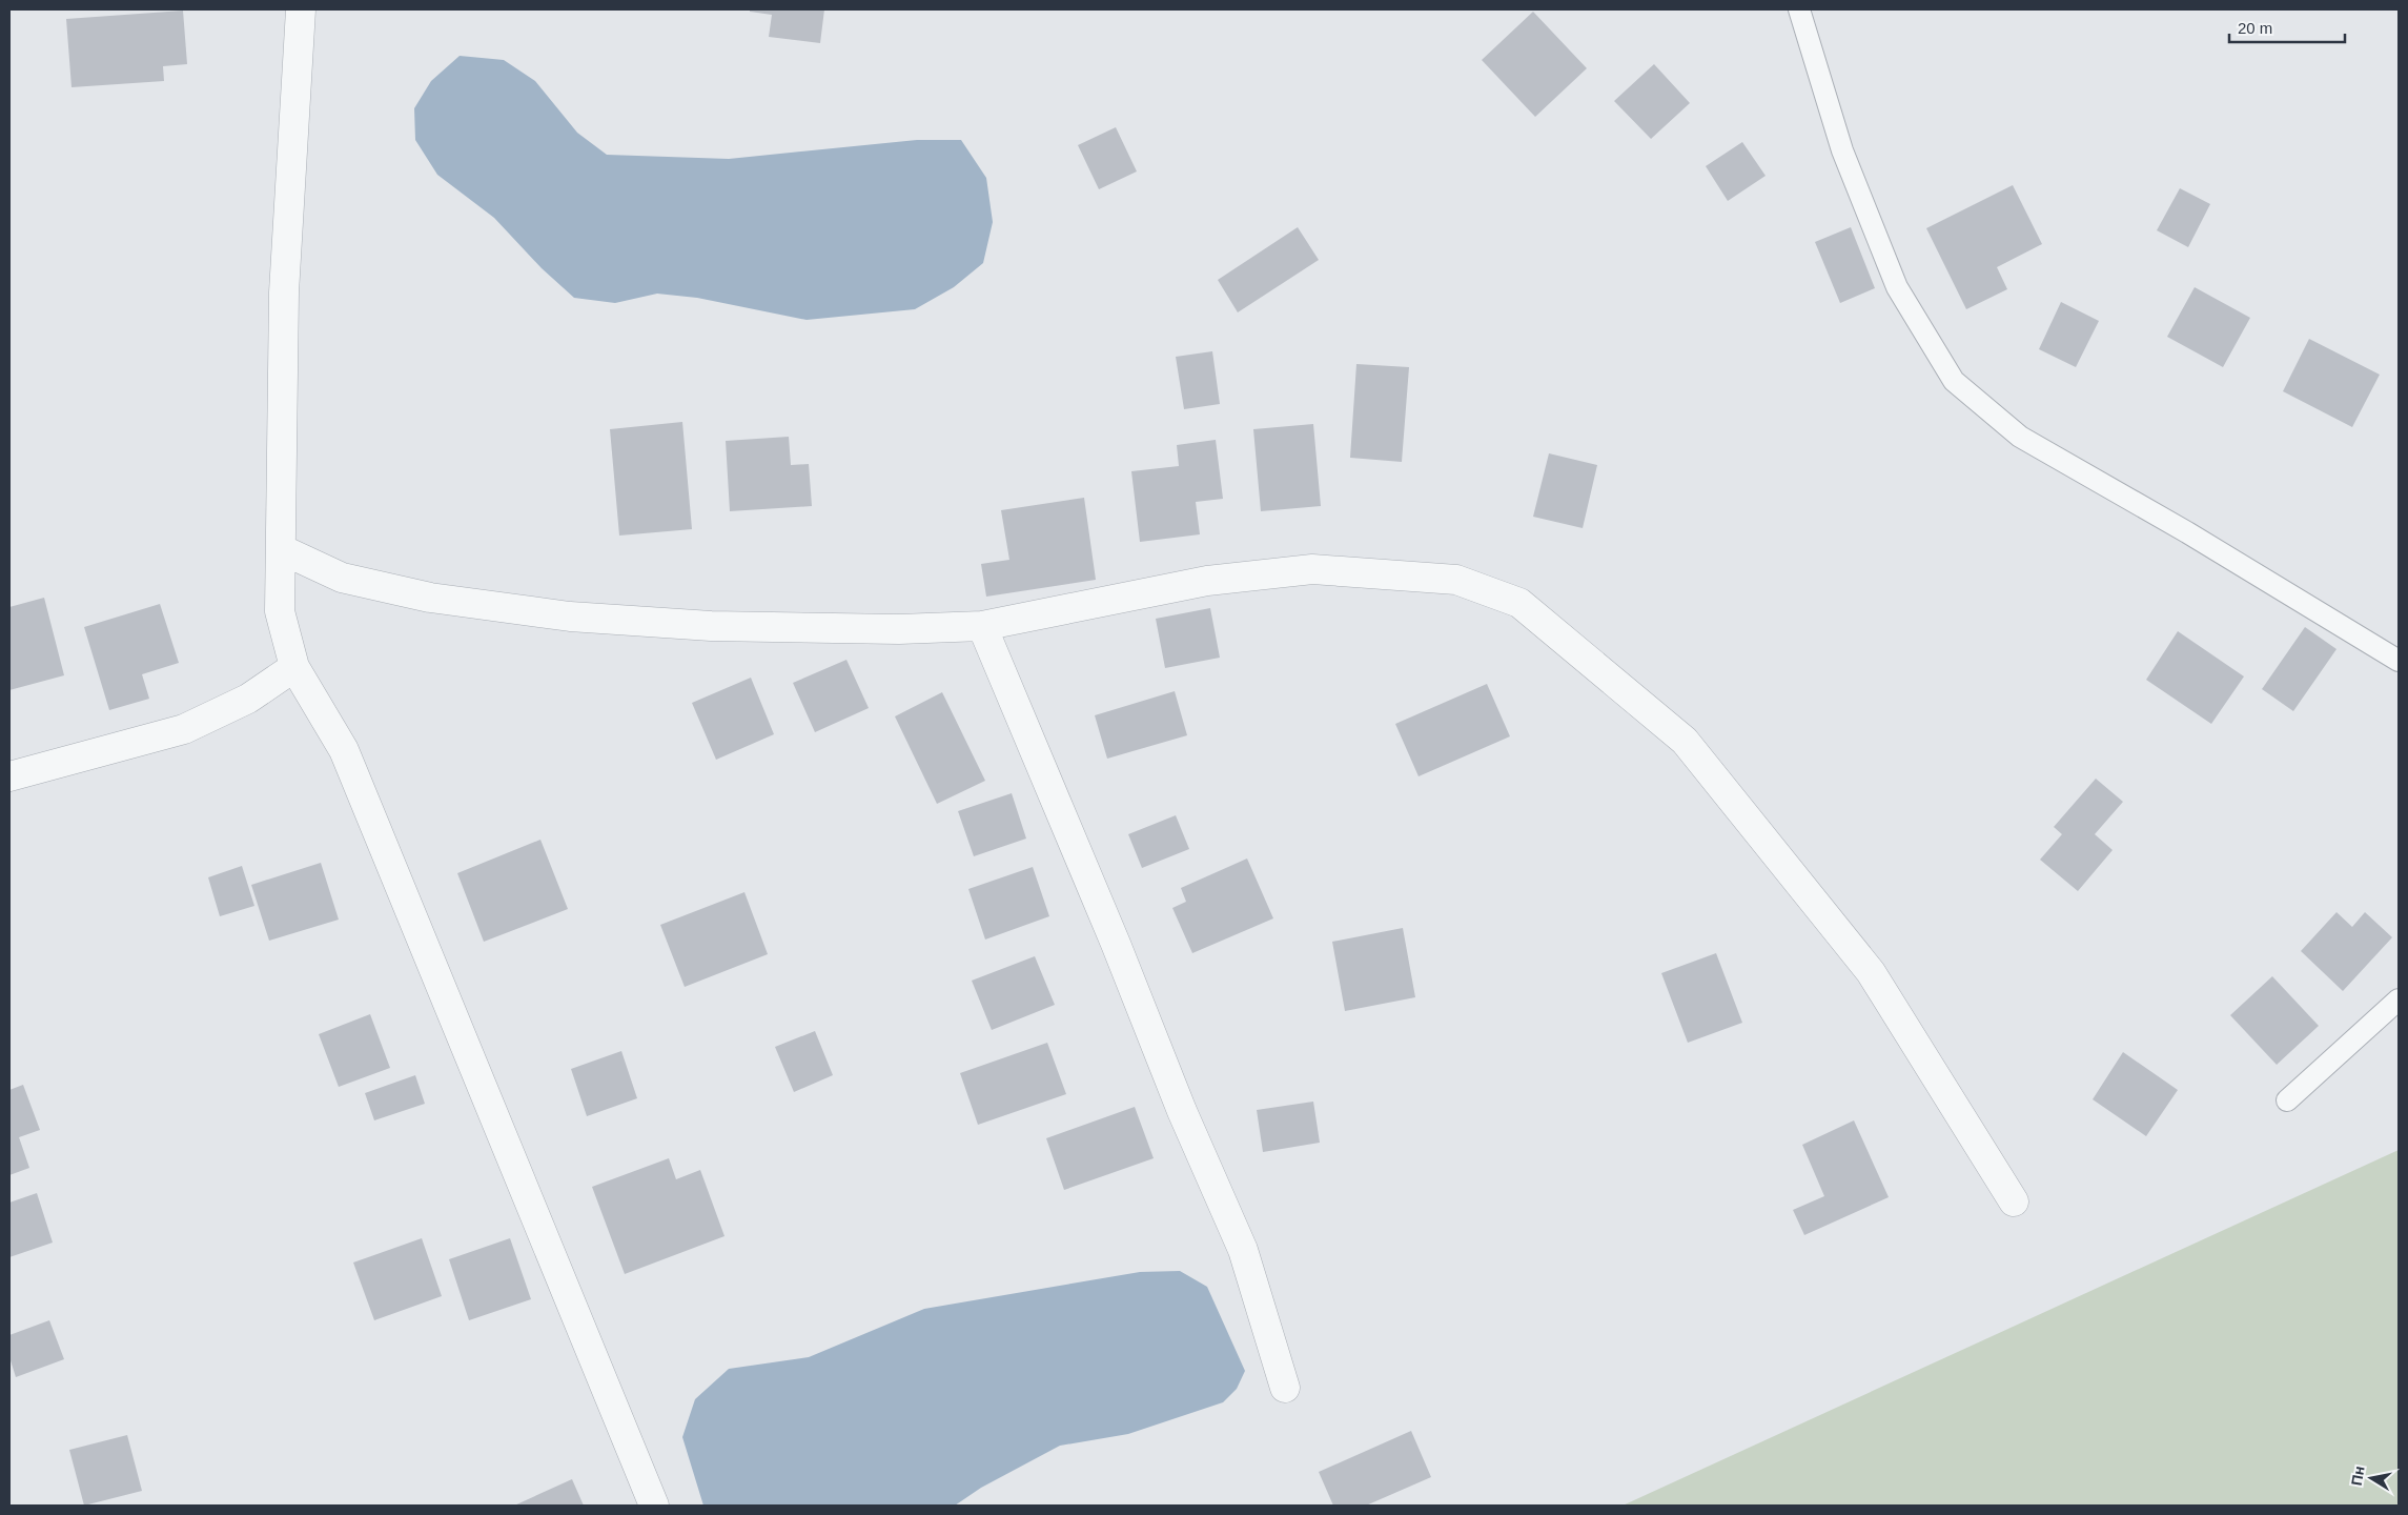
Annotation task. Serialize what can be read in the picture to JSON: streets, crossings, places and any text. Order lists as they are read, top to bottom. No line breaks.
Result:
{"scale_bar":"20 m","north":"left"}
